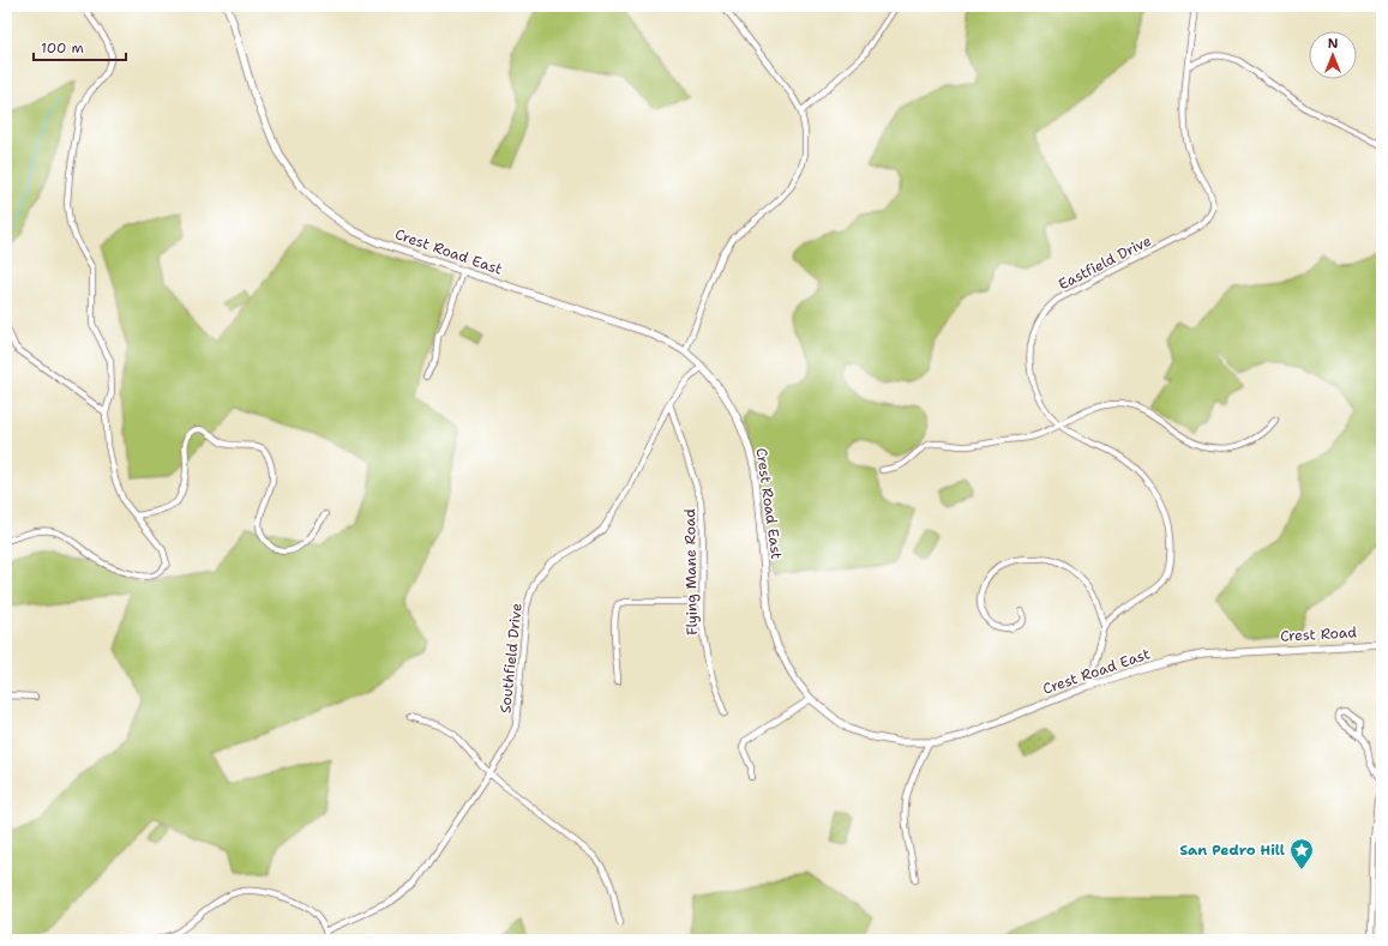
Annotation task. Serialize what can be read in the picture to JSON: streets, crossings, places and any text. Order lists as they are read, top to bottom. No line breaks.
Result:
{"streets":{"street":["Crest Road East","Eastfield Drive","Flying Mane Road","Crest Road","Southfield Drive"]},"crossings":[["Crest Road East","Crest Road"],["Crest Road East","Southfield Drive"],["Flying Mane Road","Southfield Drive"]],"places":{"place":["San Pedro Hill"]},"scale_bar":"100 m","north":"top"}
